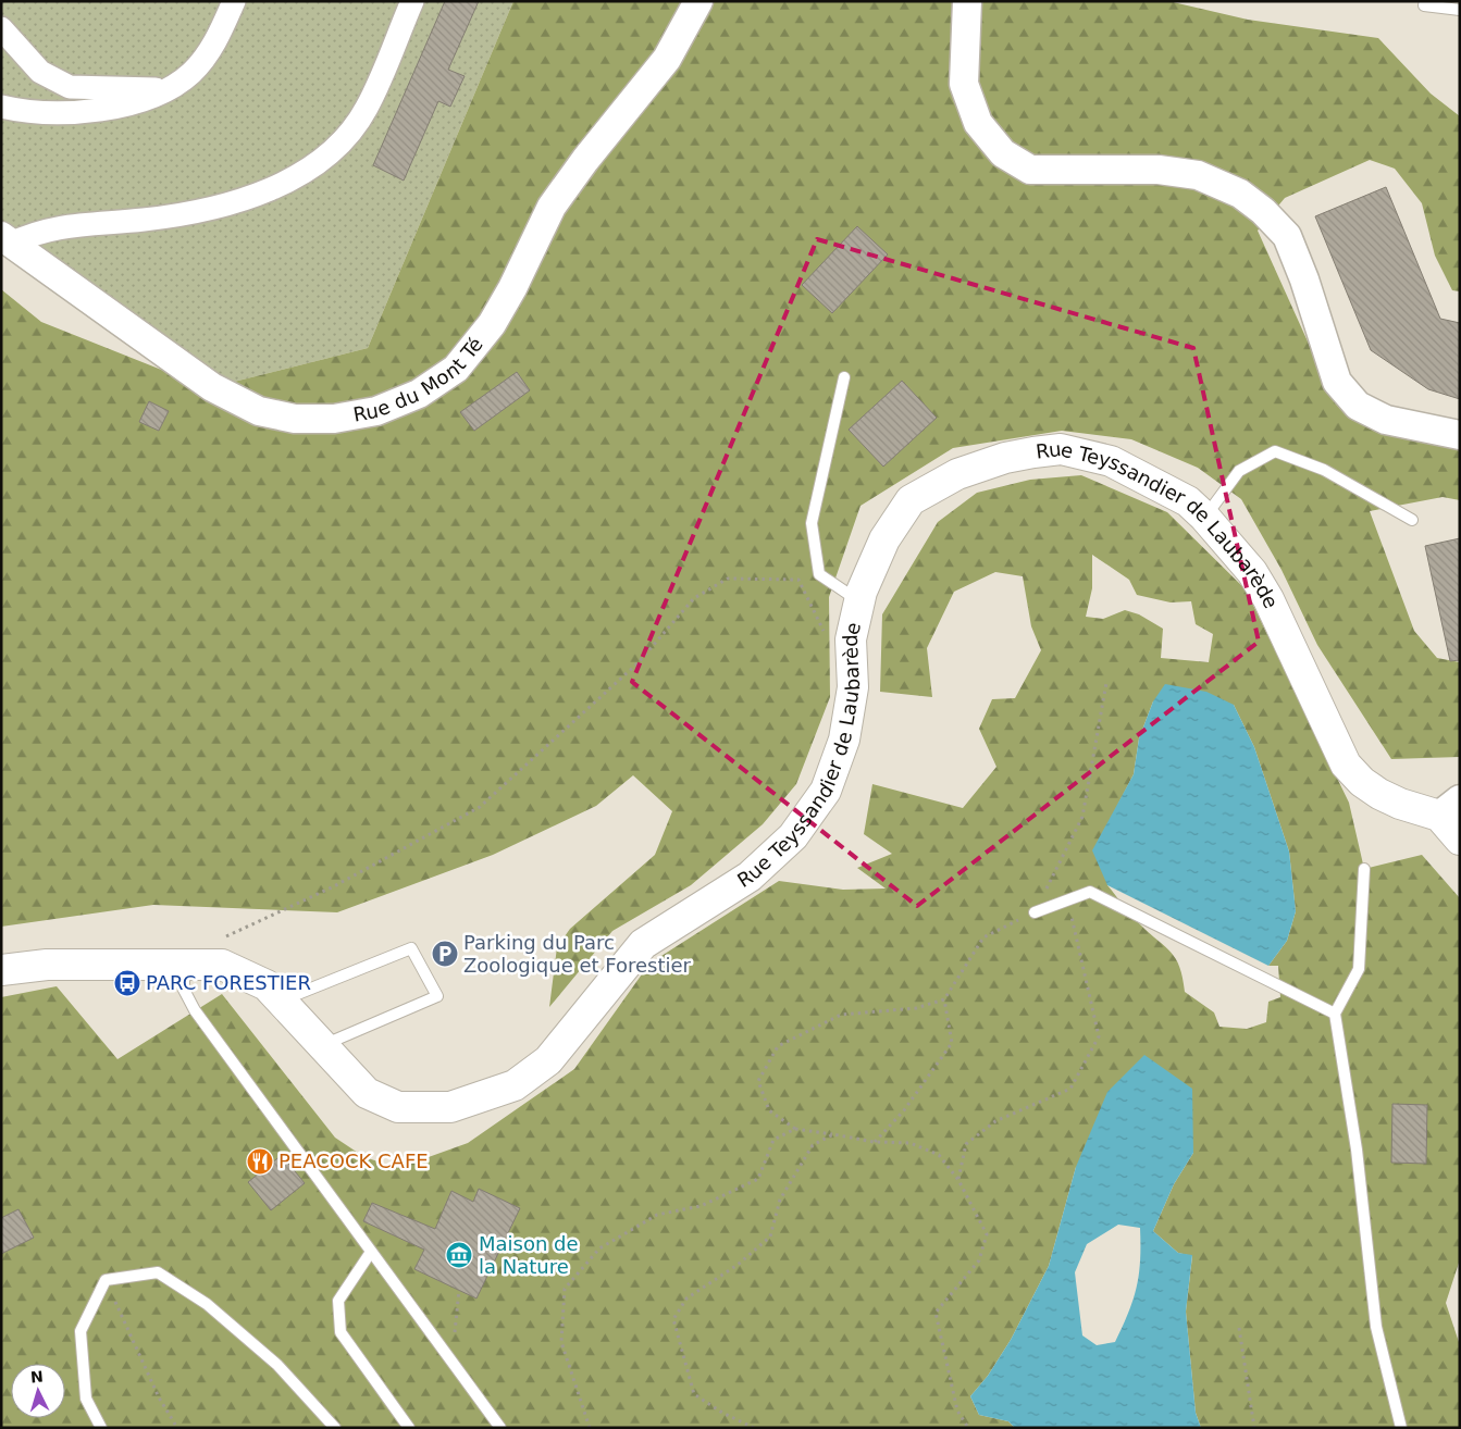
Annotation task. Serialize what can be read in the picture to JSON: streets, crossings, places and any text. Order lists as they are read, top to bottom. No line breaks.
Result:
{"streets":{"main road":["Rue Teyssandier de Laubarède"],"street":["Rue du Mont Té"]},"places":{"parking":["Parking du Parc Zoologique et Forestier"],"bus stop":["PARC FORESTIER"],"restaurant":["PEACOCK CAFE"],"museum":["Maison de la Nature"]},"north":"top"}
